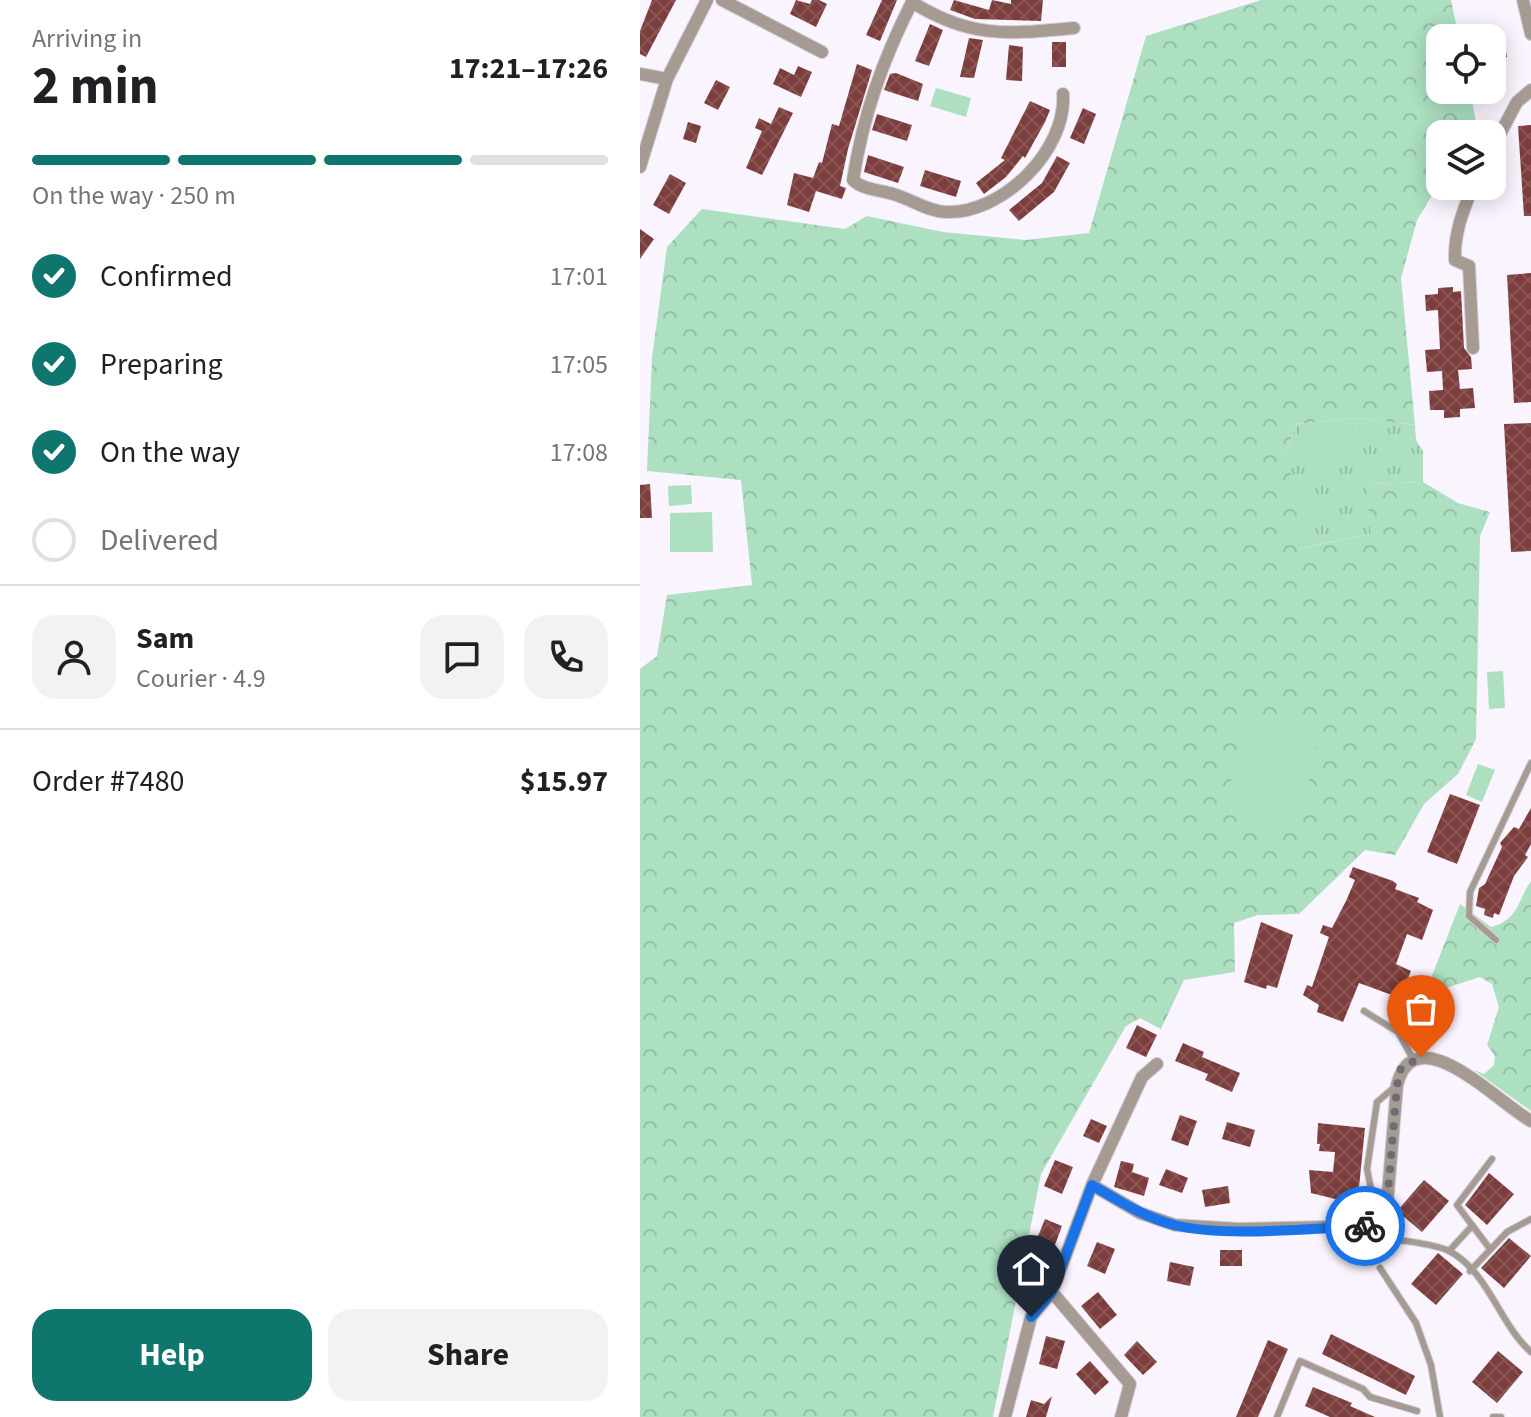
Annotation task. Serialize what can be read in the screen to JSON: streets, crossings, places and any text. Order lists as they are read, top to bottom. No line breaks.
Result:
{"page":{"heading":["2 min","Arriving in","17:21–17:26"],"panel":["Sam","Courier · 4.9","Order #7480","$15.97"],"bar":"On the way · 250 m","list":[["Confirmed","17:01"],["Preparing","17:05"],["On the way","17:08"],"Delivered"],"buttons":["Help","Share"]}}
